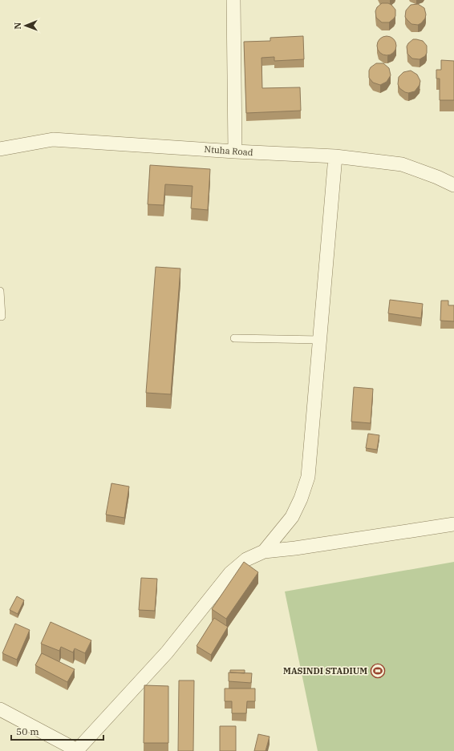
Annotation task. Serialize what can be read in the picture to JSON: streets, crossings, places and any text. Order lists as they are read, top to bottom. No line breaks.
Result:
{"streets":{"street":["Ntuha Road"]},"places":{"sports":["MASINDI STADIUM"]},"scale_bar":"50 m","north":"left"}
